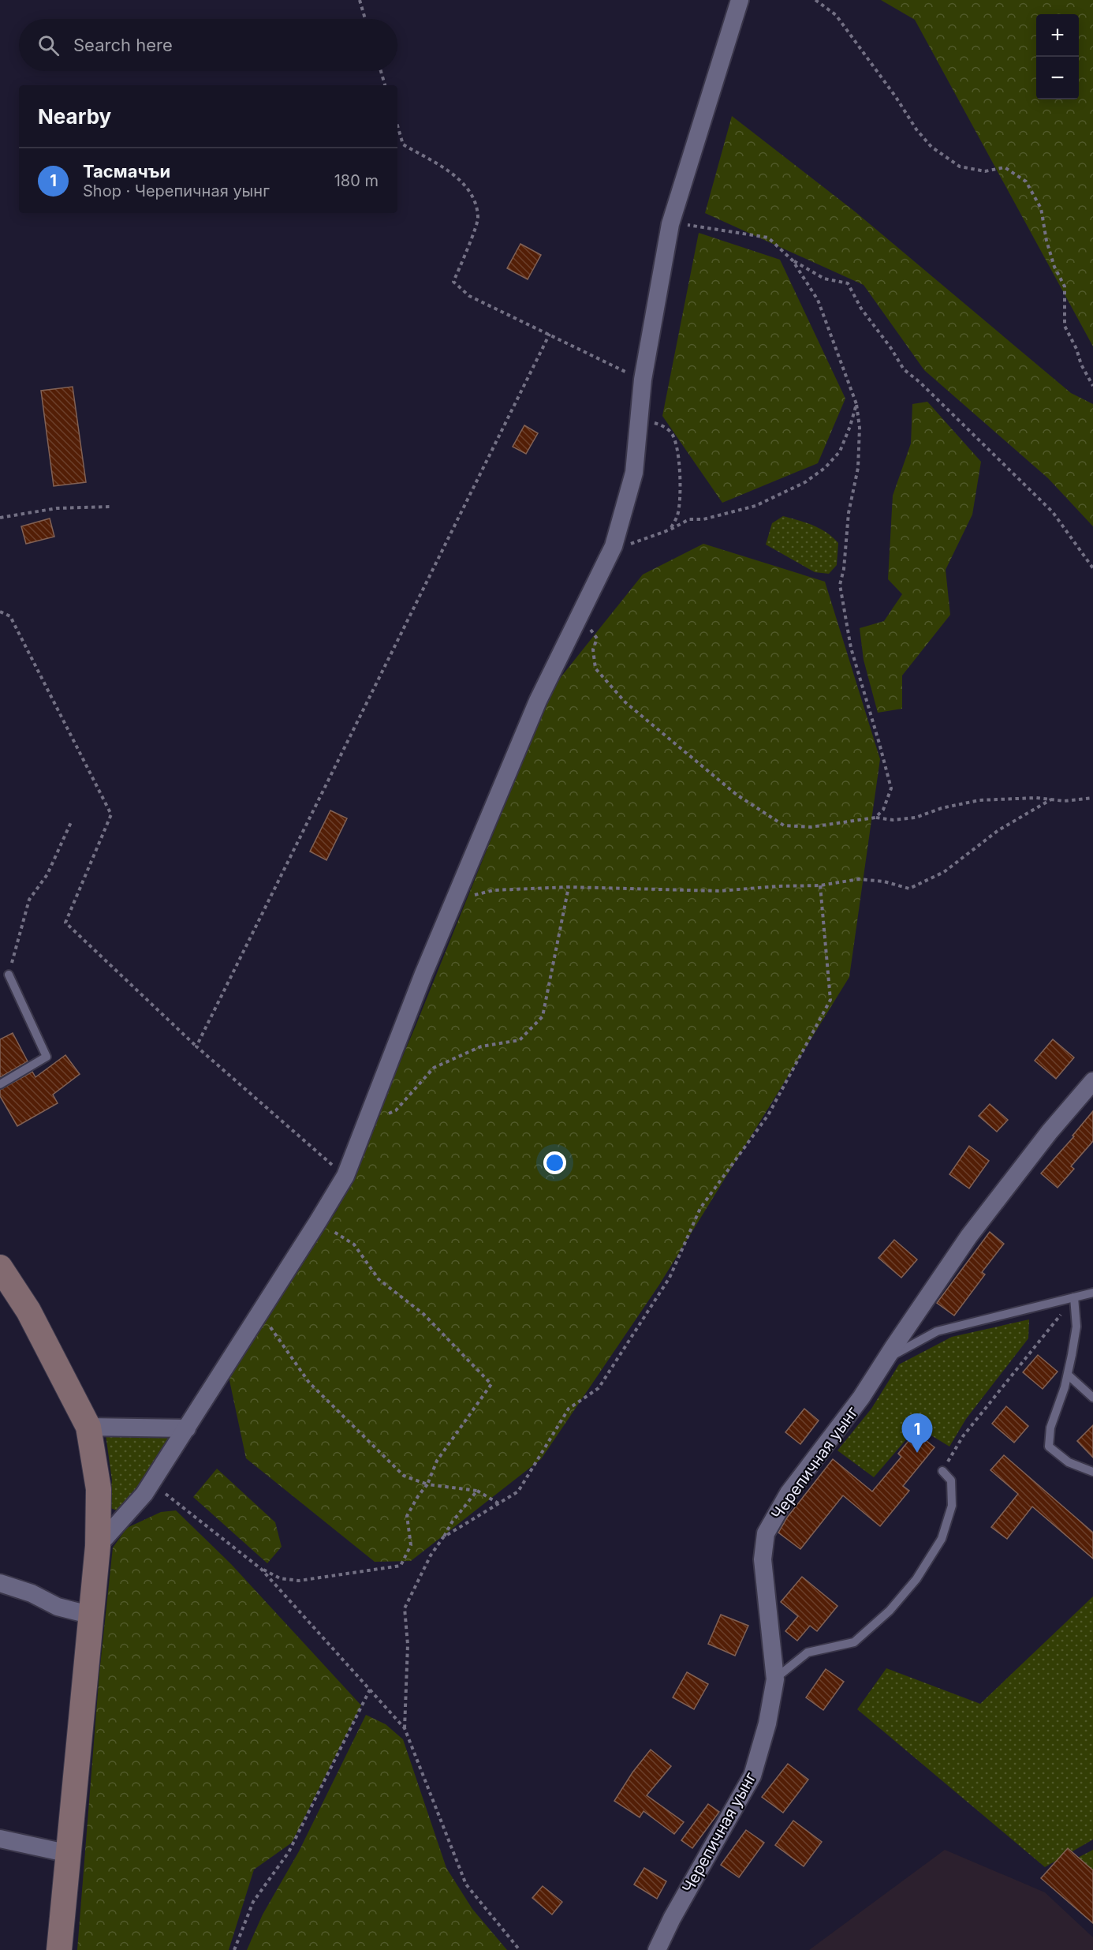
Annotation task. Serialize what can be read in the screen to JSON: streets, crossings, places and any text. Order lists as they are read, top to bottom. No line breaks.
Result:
{"streets":{"street":["Черепичная уынг"]},"page":{"map_buttons":["+","−"],"search":"Search here","heading":"Nearby","list":[{"mark":"1","name":"Тасмачъи","note":"Shop · Черепичная уынг","value":"180 m"}],"pins":"1"}}
